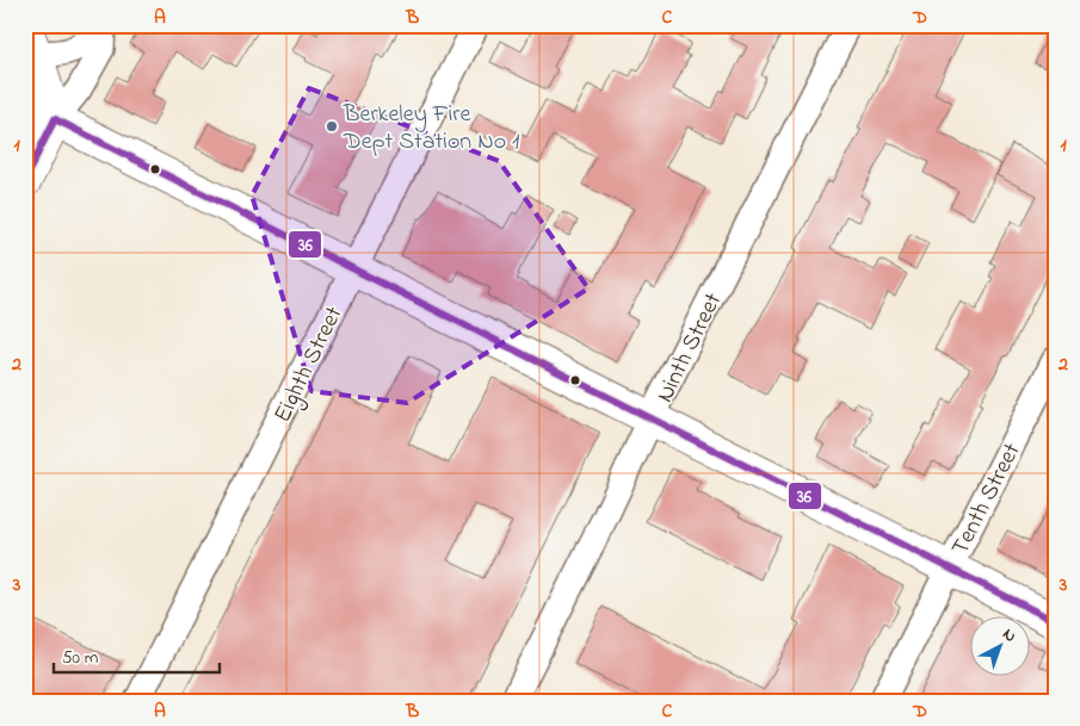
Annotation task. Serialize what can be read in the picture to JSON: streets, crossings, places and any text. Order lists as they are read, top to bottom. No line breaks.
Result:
{"streets":{"street":["Ninth Street","Eighth Street","Tenth Street"]},"places":["Berkeley Fire Dept Station No 1"],"lines":["transit line 36"],"scale_bar":"50 m","north":"top right","grid":{"columns":["A","B","C","D"],"rows":["1","2","3"]}}
